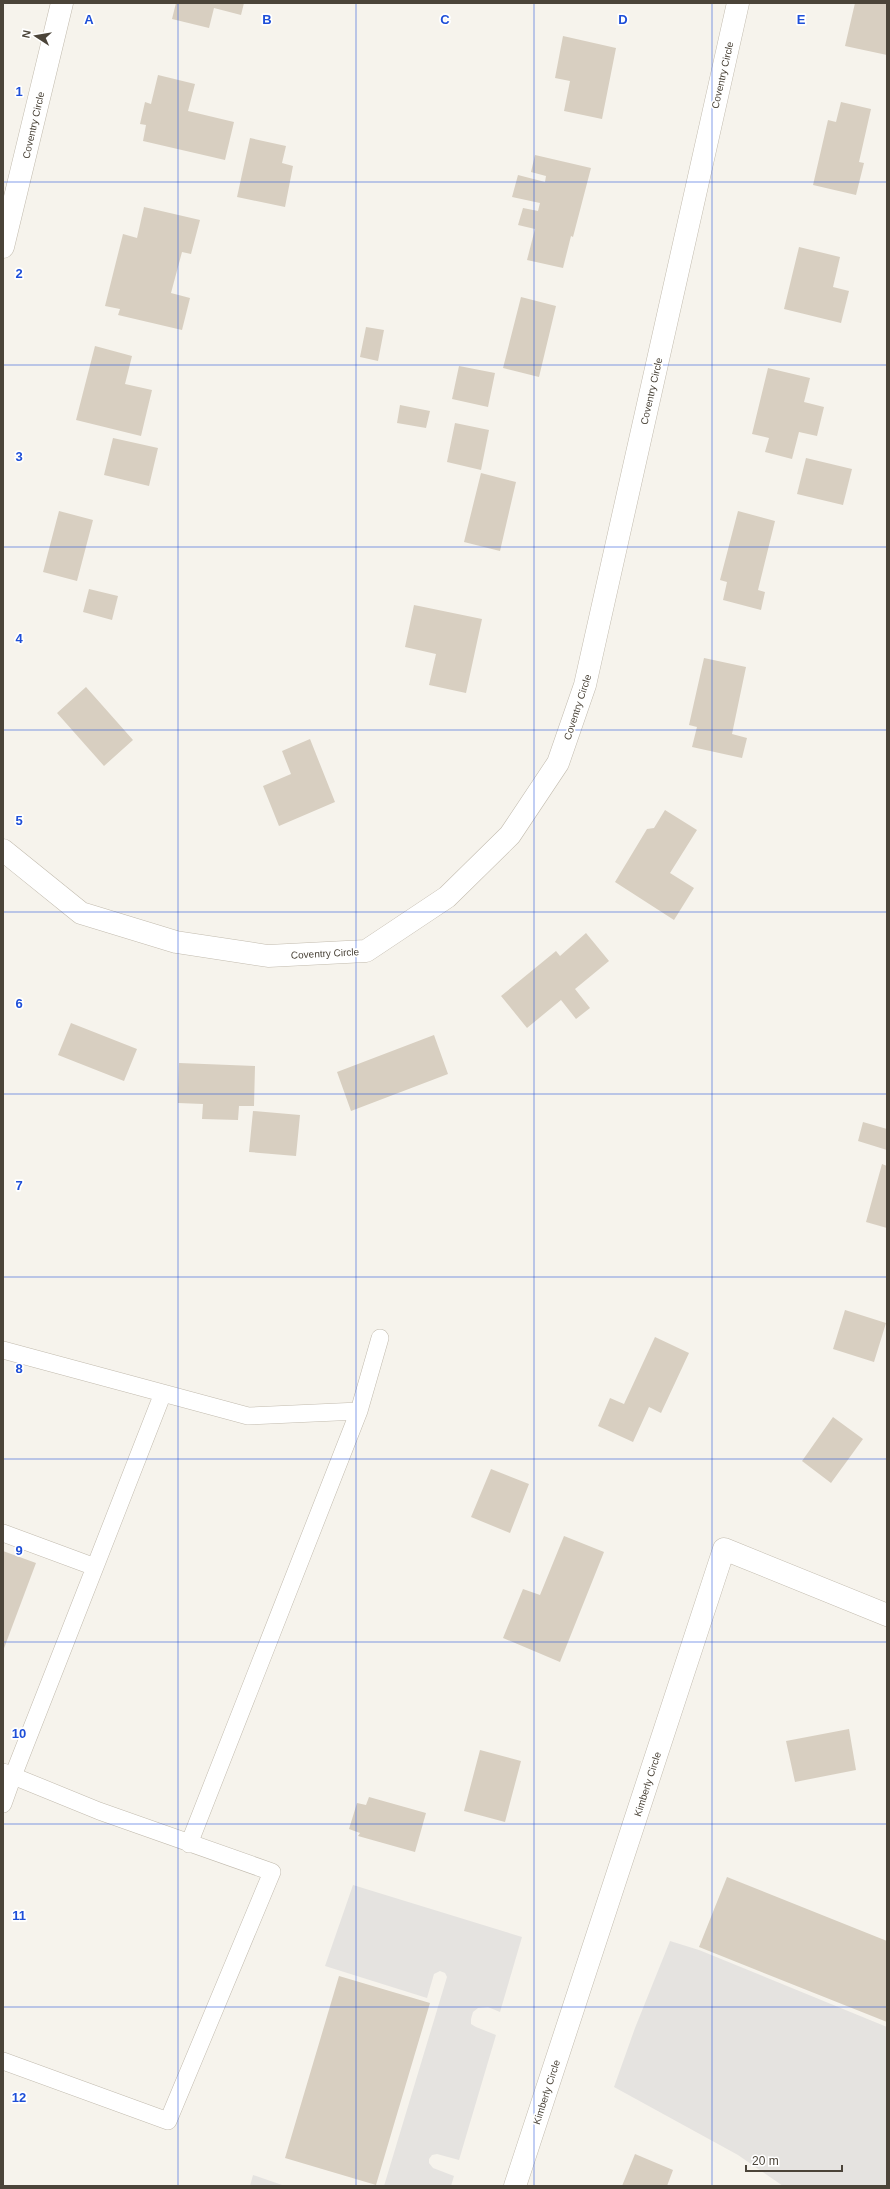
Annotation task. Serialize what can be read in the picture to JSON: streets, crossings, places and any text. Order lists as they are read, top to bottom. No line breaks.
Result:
{"streets":{"street":["Coventry Circle","Kimberly Circle"]},"scale_bar":"20 m","north":"left","grid":{"columns":["A","B","C","D","E"],"rows":["1","2","3","4","5","6","7","8","9","10","11","12"]}}
